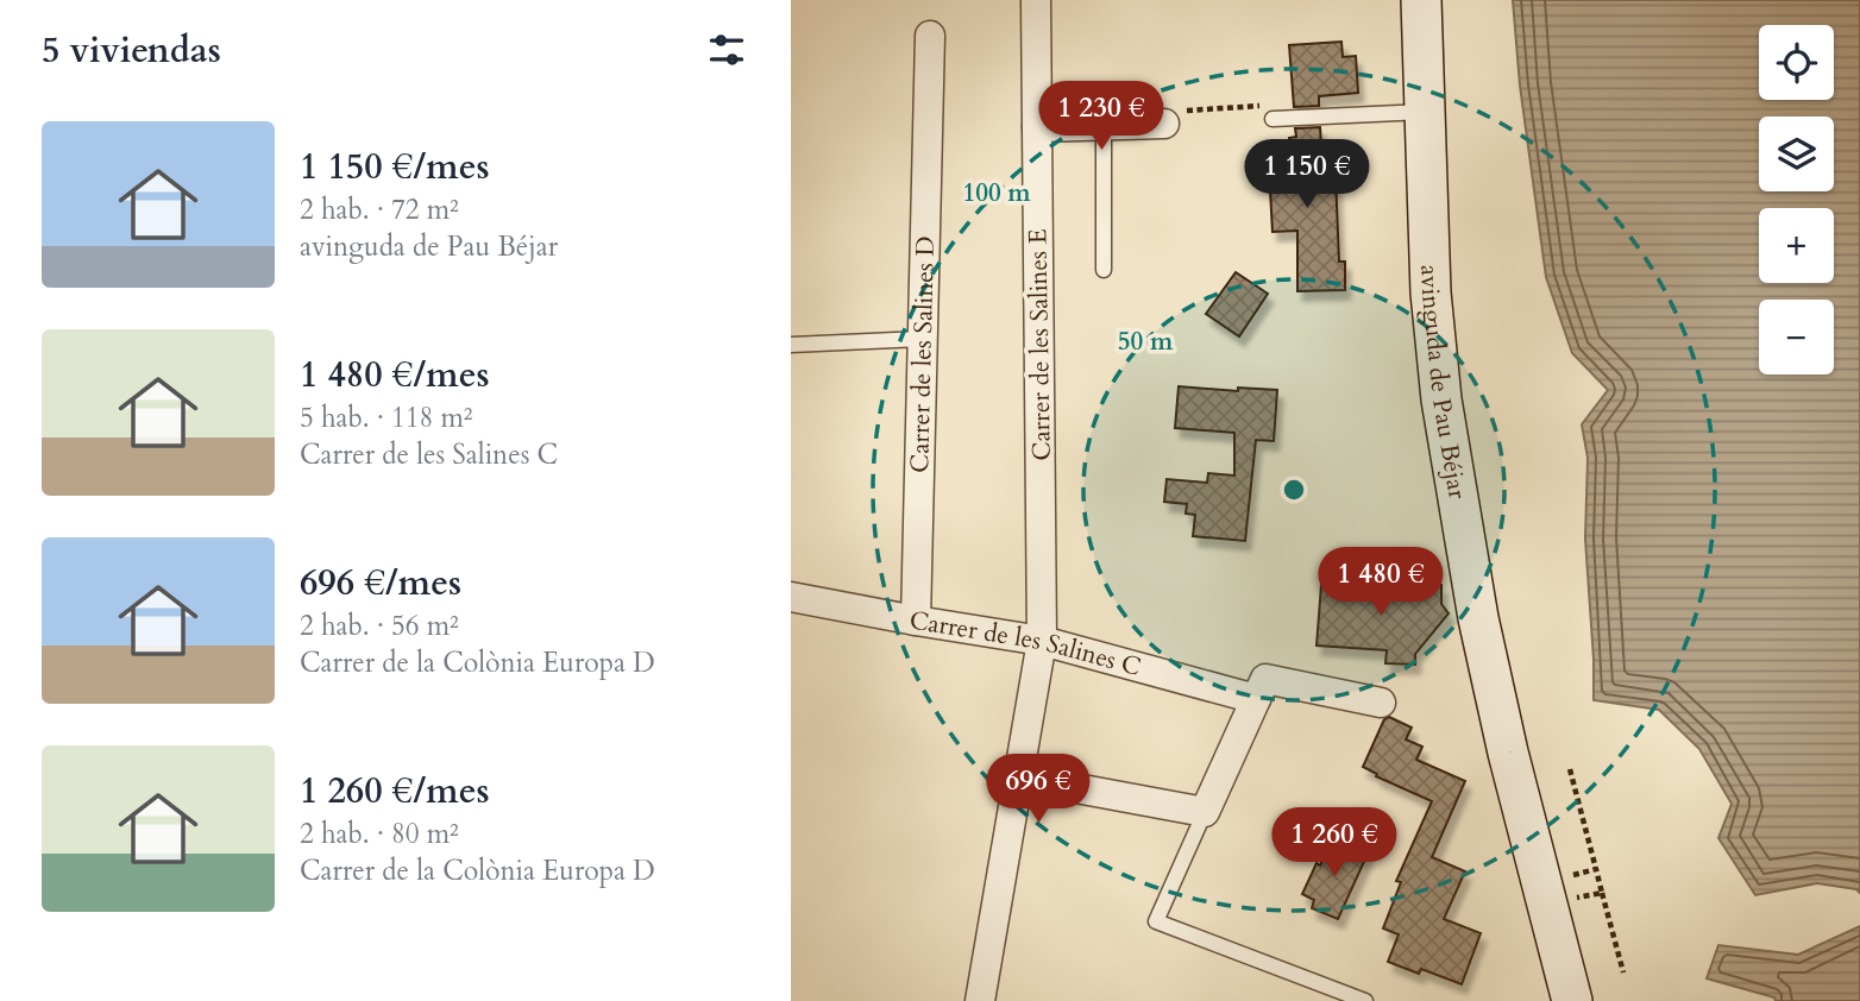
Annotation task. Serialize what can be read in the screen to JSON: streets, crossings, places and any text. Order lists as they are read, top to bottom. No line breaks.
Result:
{"streets":{"street":["Carrer de les Salines E","Carrer de les Salines D","avinguda de Pau Béjar","Carrer de les Salines C"]},"crossings":[["Carrer de les Salines E","Carrer de les Salines C"],["Carrer de les Salines D","Carrer de les Salines C"]],"page":{"heading":"5 viviendas","map_buttons":["+","−"],"price":["1 230 €","1 150 €","1 480 €","696 €","1 260 €"],"list":[{"name":"1 150 €/mes","note":"2 hab. · 72 m² · avinguda de Pau Béjar"},{"name":"1 480 €/mes","note":"5 hab. · 118 m² · Carrer de les Salines C"},{"name":"696 €/mes","note":"2 hab. · 56 m² · Carrer de la Colònia Europa D"},{"name":"1 260 €/mes","note":"2 hab. · 80 m² · Carrer de la Colònia Europa D"}]},"rings":["100 m","50 m"]}
